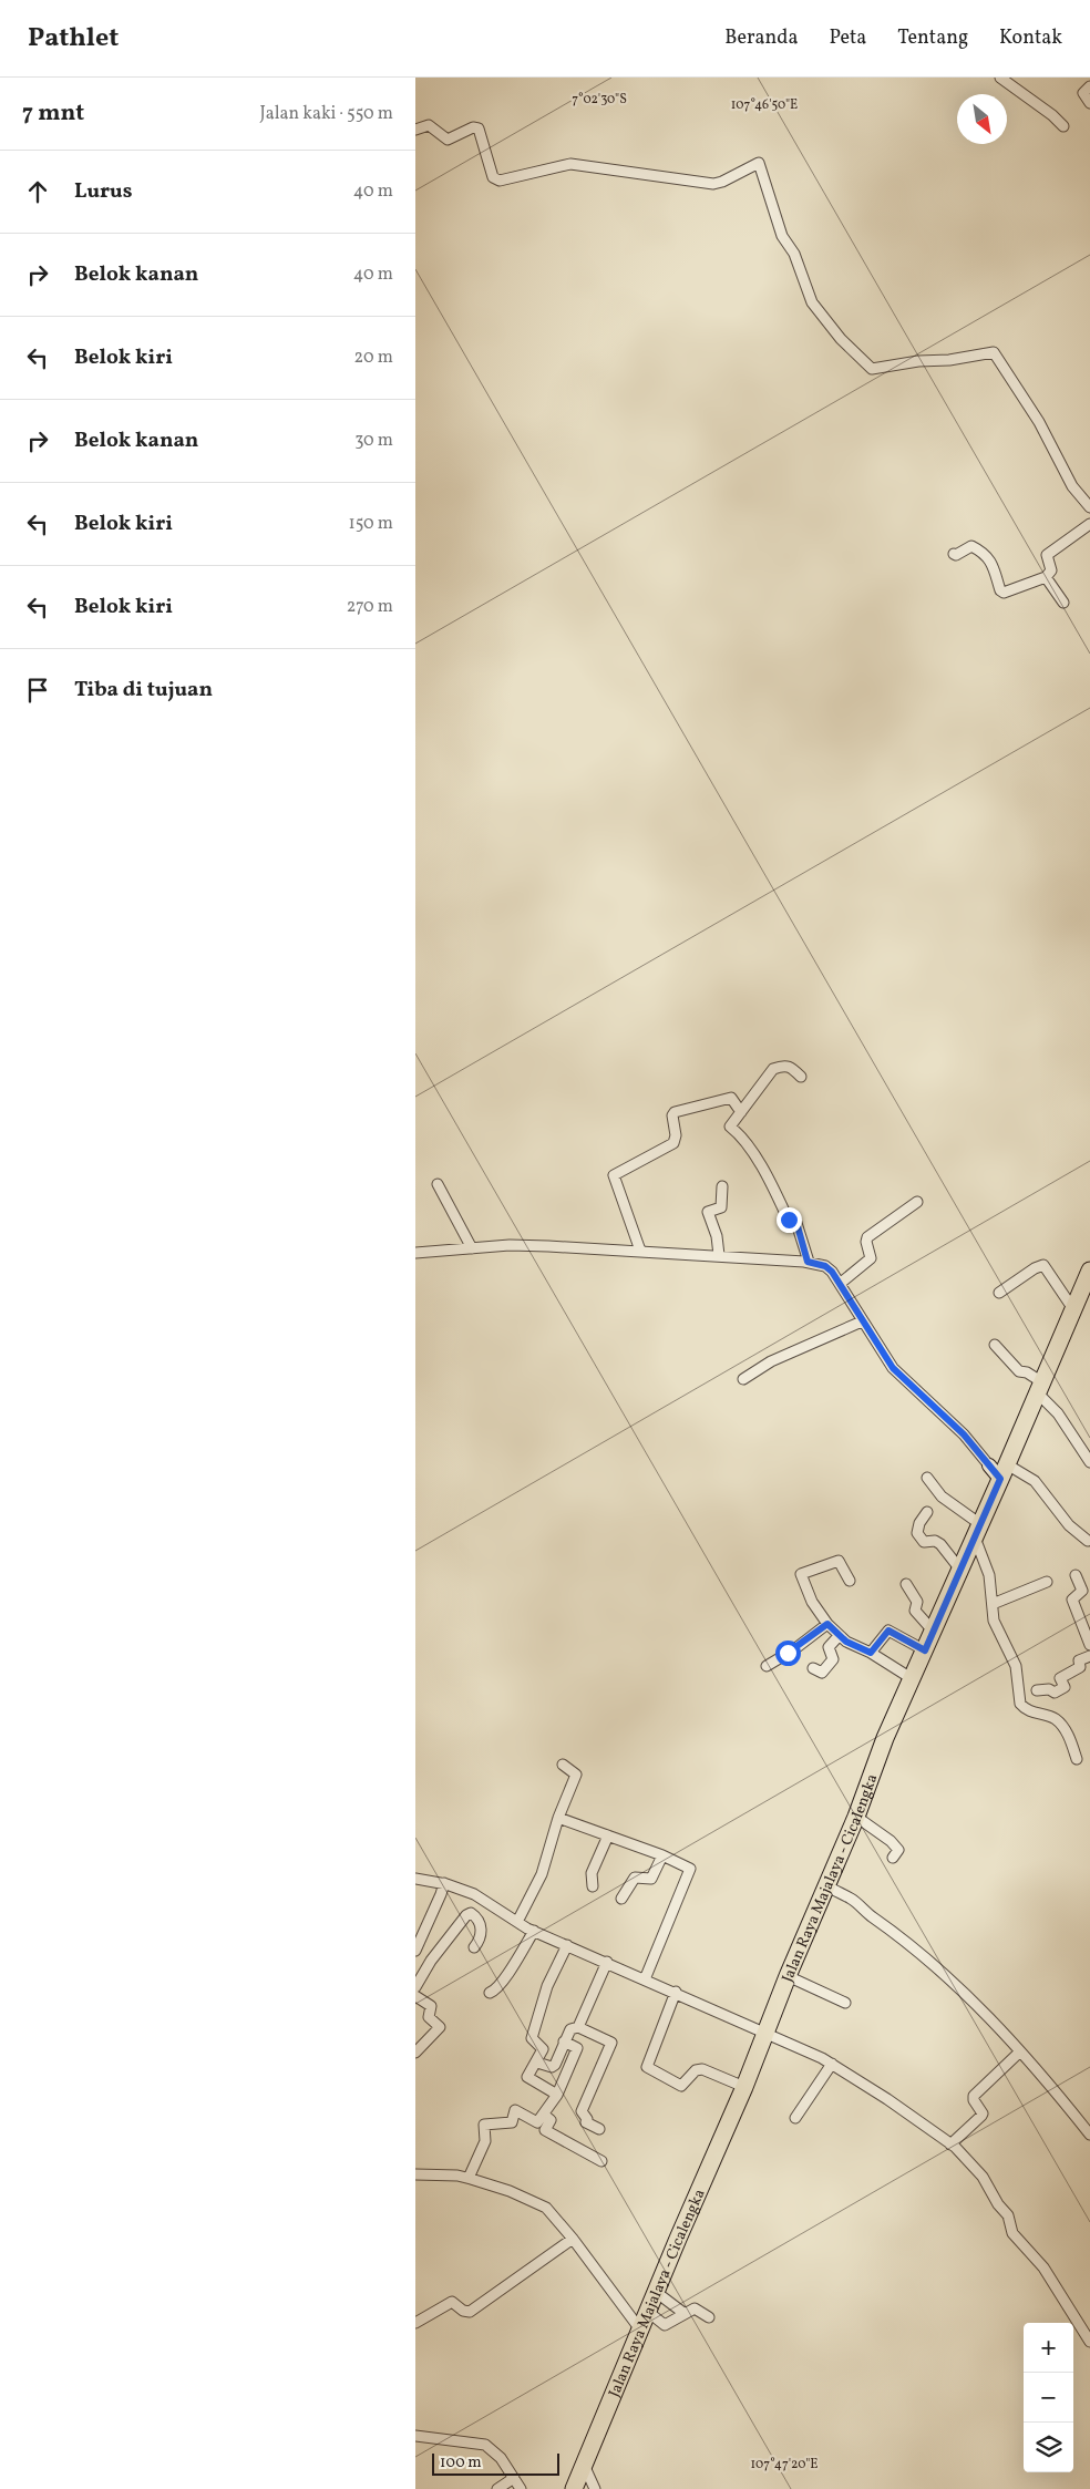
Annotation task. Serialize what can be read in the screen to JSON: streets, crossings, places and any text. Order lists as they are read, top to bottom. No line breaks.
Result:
{"streets":{"main road":["Jalan Raya Majalaya - Cicalengka"]},"scale_bar":"100 m","north":"bottom right","page":{"header":"Pathlet","nav":["Beranda","Peta","Tentang","Kontak"],"heading":["7 mnt","Jalan kaki · 550 m"],"list":[["Lurus","40 m"],["Belok kanan","40 m"],["Belok kiri","20 m"],["Belok kanan","30 m"],["Belok kiri","150 m"],["Belok kiri","270 m"],"Tiba di tujuan"],"map_buttons":["+","−"],"scale":"100 m"},"coordinates":["7°02'30\"S","107°46'50\"E","107°47'20\"E"]}
